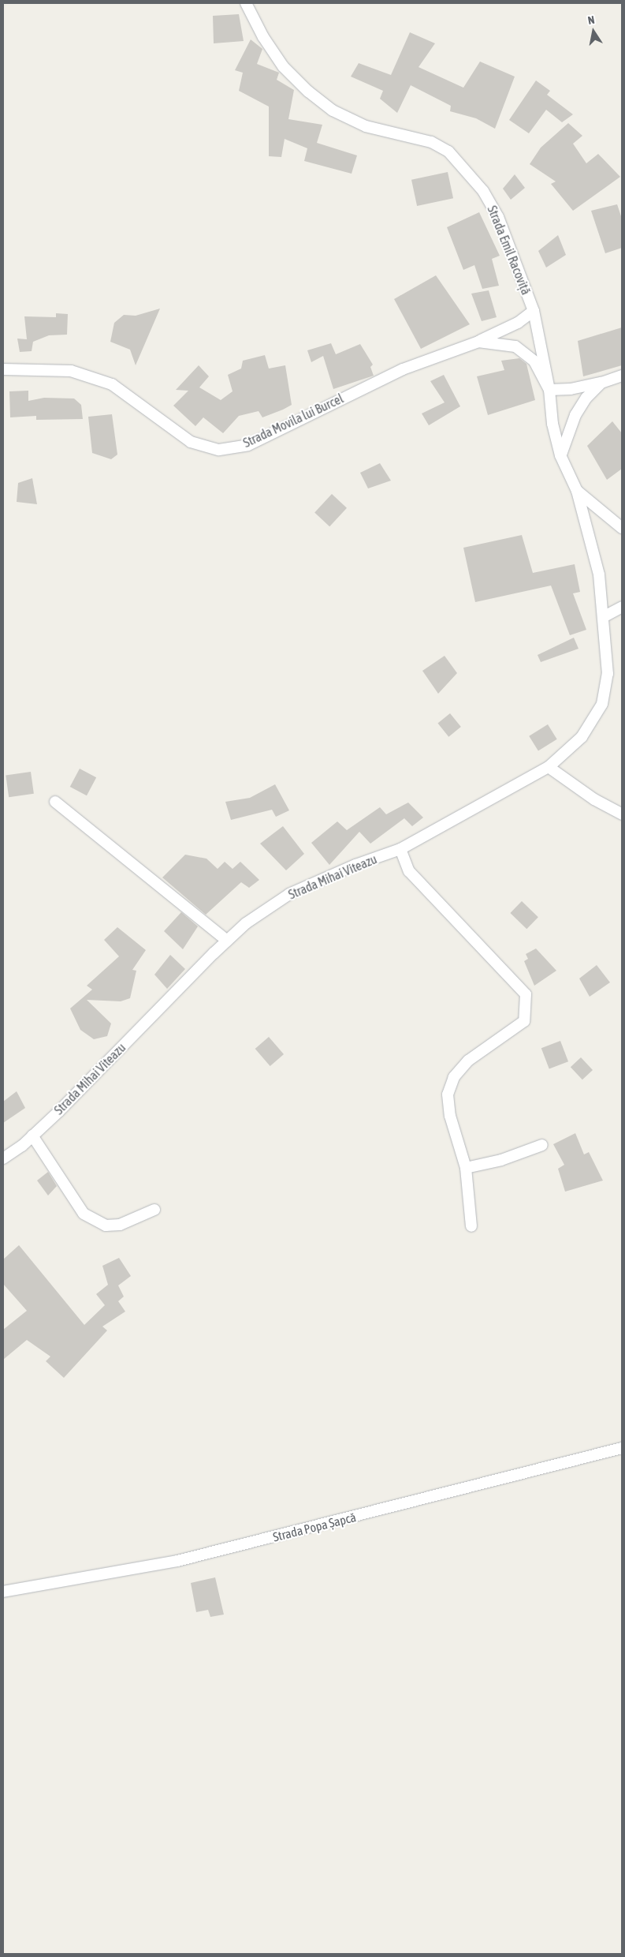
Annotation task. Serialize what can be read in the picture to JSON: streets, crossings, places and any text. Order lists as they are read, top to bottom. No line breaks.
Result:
{"streets":{"street":["Strada Emil Racoviță","Strada Movila lui Burcel","Strada Mihai Viteazu","Strada Popa Șapcă"]},"crossings":[["Strada Emil Racoviță","Strada Movila lui Burcel"],["Strada Emil Racoviță","Strada Mihai Viteazu"]],"north":"top"}
